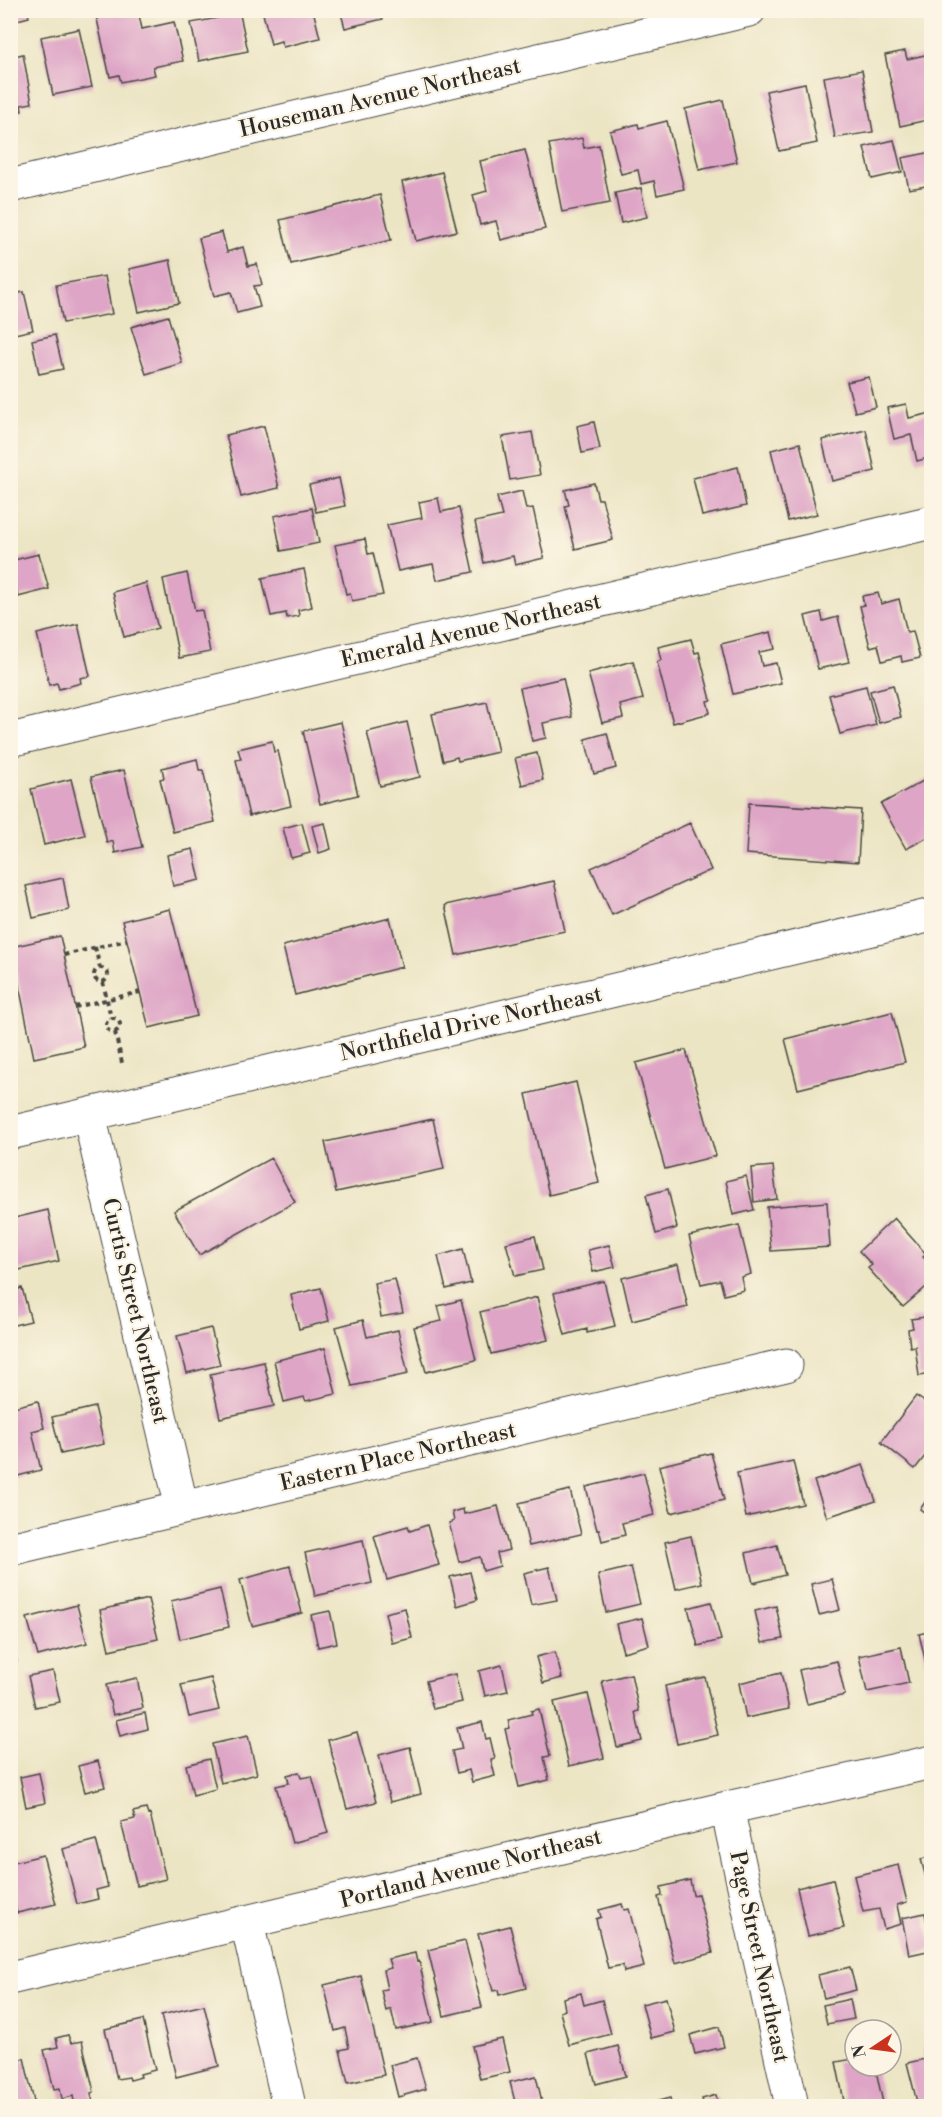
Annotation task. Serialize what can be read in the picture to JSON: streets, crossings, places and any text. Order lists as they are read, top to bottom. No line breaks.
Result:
{"streets":{"street":["Houseman Avenue Northeast","Emerald Avenue Northeast","Northfield Drive Northeast","Curtis Street Northeast","Eastern Place Northeast","Portland Avenue Northeast","Page Street Northeast"]},"crossings":[["Northfield Drive Northeast","Curtis Street Northeast"],["Curtis Street Northeast","Eastern Place Northeast"],["Portland Avenue Northeast","Page Street Northeast"]],"north":"left"}
